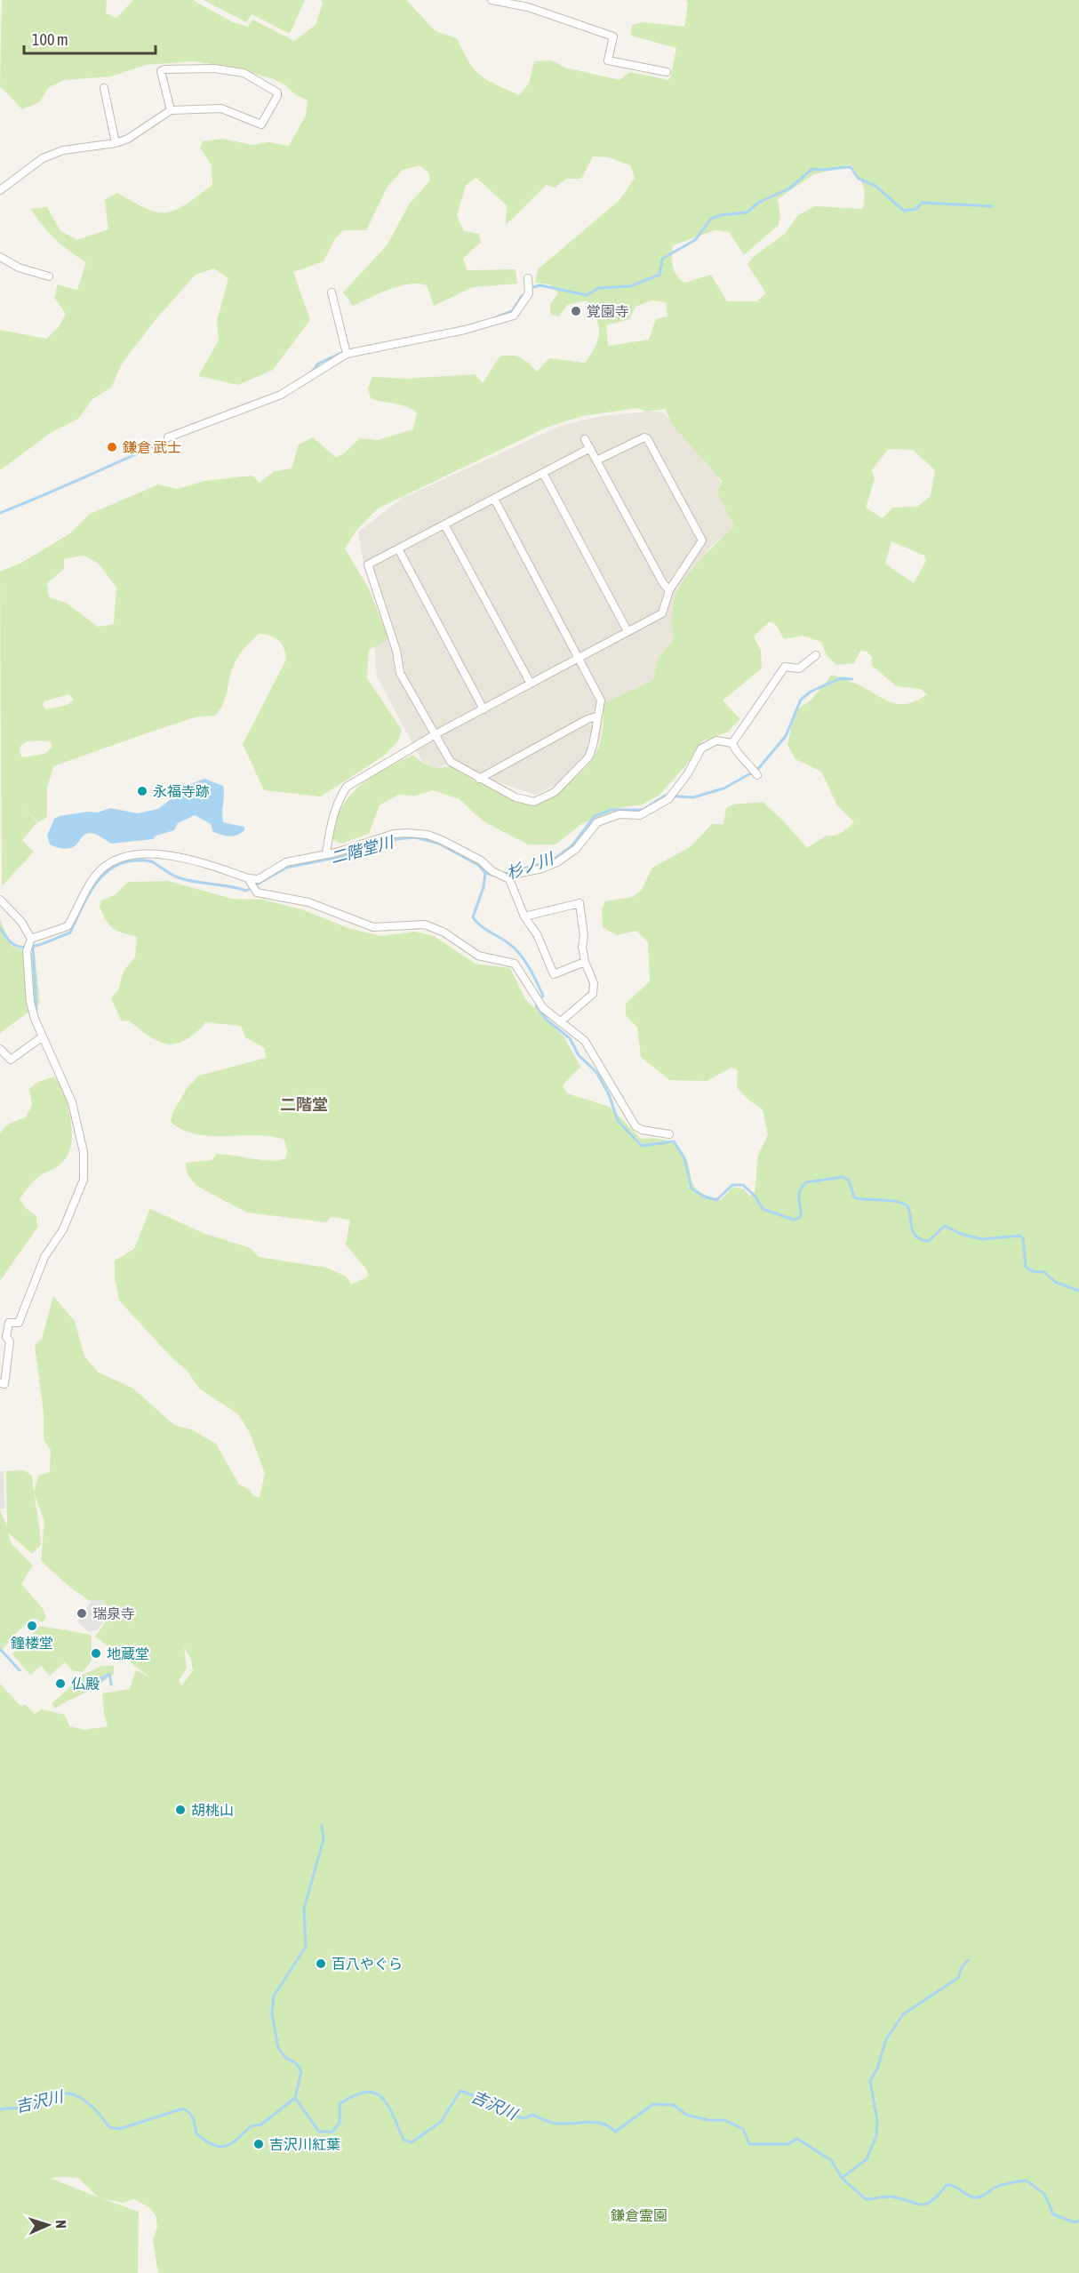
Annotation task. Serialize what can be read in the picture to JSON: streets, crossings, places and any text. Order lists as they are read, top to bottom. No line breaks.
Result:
{"districts":["二階堂"],"water":["二階堂川","杉ノ川","吉沢川"],"parks":["鎌倉霊園"],"places":["覚園寺","鎌倉 武士","永福寺跡","瑞泉寺","鐘楼堂","地蔵堂","仏殿","胡桃山","百八やぐら","吉沢川紅葉"],"scale_bar":"100 m","north":"right"}
